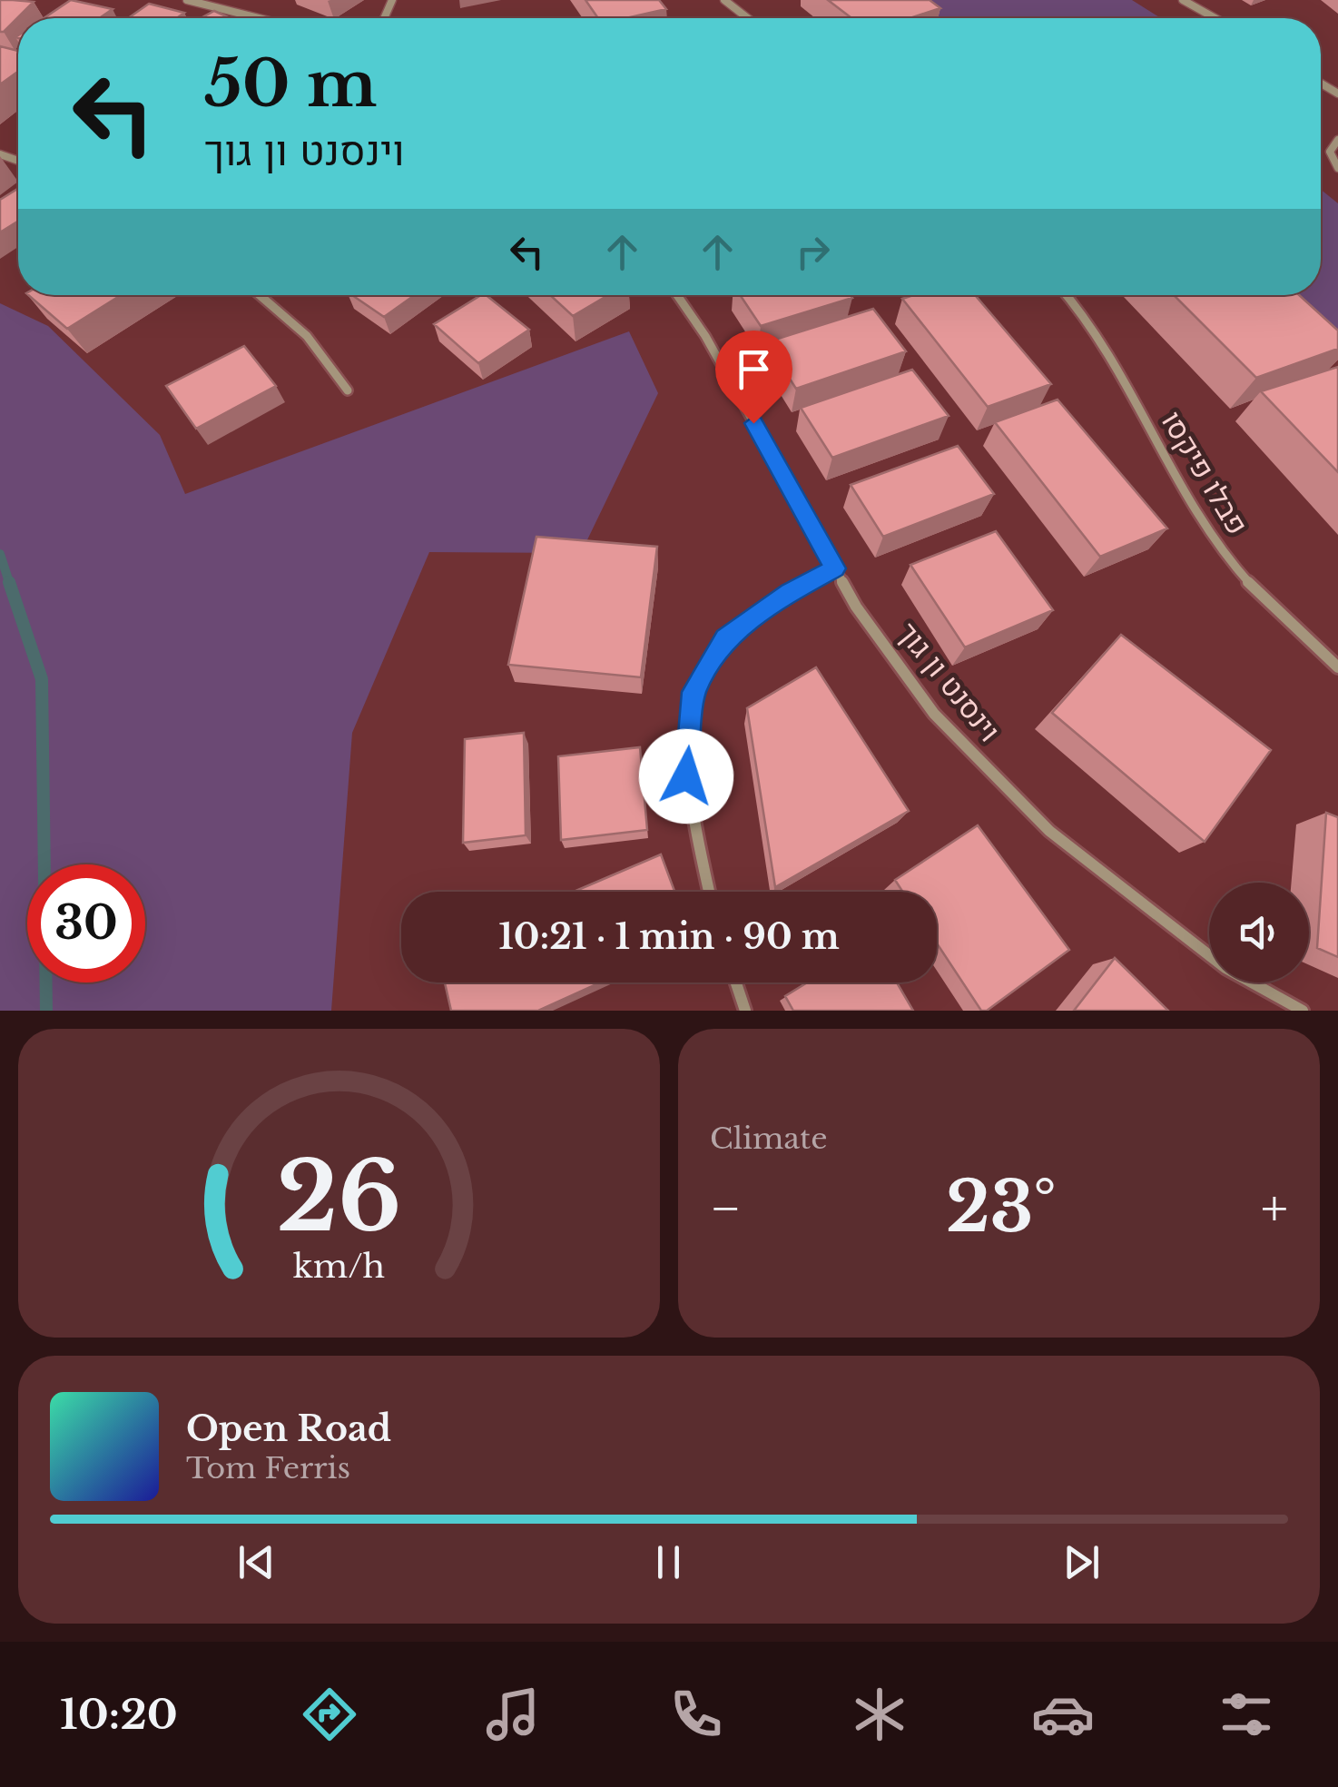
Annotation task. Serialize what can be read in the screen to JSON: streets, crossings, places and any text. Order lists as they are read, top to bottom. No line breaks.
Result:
{"streets":{"street":["פבלו פיקסו","וינסנט ון גוך"]},"page":{"turn":["50 m","וינסנט ון גוך"],"limit":"30","trip":"10:21 · 1 min · 90 m","tile":"Climate","heat":["−","23°","+"],"song":["Open Road","Tom Ferris"],"tabs":"10:20","gauge":["26","km/h"]}}
